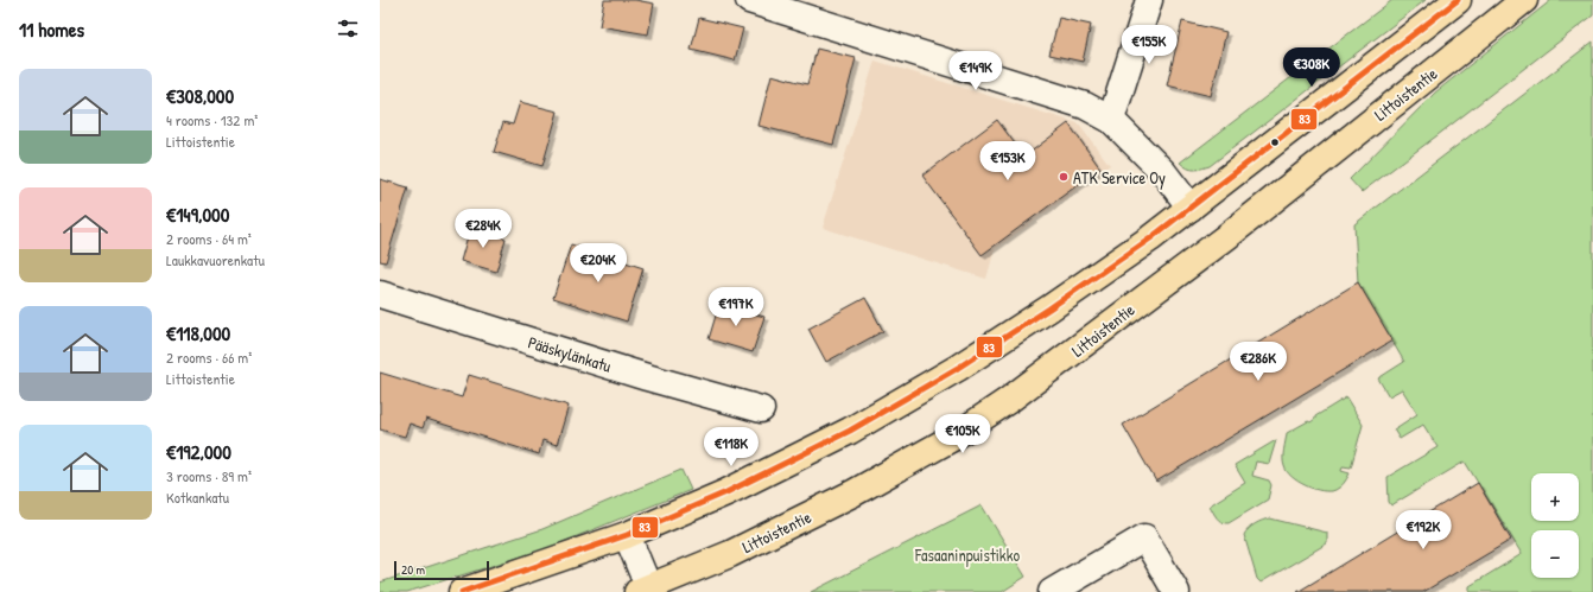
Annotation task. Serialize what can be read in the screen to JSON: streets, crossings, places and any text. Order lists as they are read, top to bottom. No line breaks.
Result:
{"streets":{"main road":["Littoistentie"],"street":["Pääskylänkatu"]},"parks":["Fasaaninpuistikko"],"places":["ATK Service Oy"],"lines":["transit line 83"],"scale_bar":"20 m","page":{"heading":"11 homes","price":["€155K","€308K","€149K","€153K","€284K","€204K","€197K","€286K","€105K","€118K","€192K"],"list":[{"name":"€308,000","note":"4 rooms · 132 m² · Littoistentie"},{"name":"€149,000","note":"2 rooms · 64 m² · Laukkavuorenkatu"},{"name":"€118,000","note":"2 rooms · 66 m² · Littoistentie"},{"name":"€192,000","note":"3 rooms · 89 m² · Kotkankatu"}],"map_buttons":["+","−"],"scale":"20 m"}}
